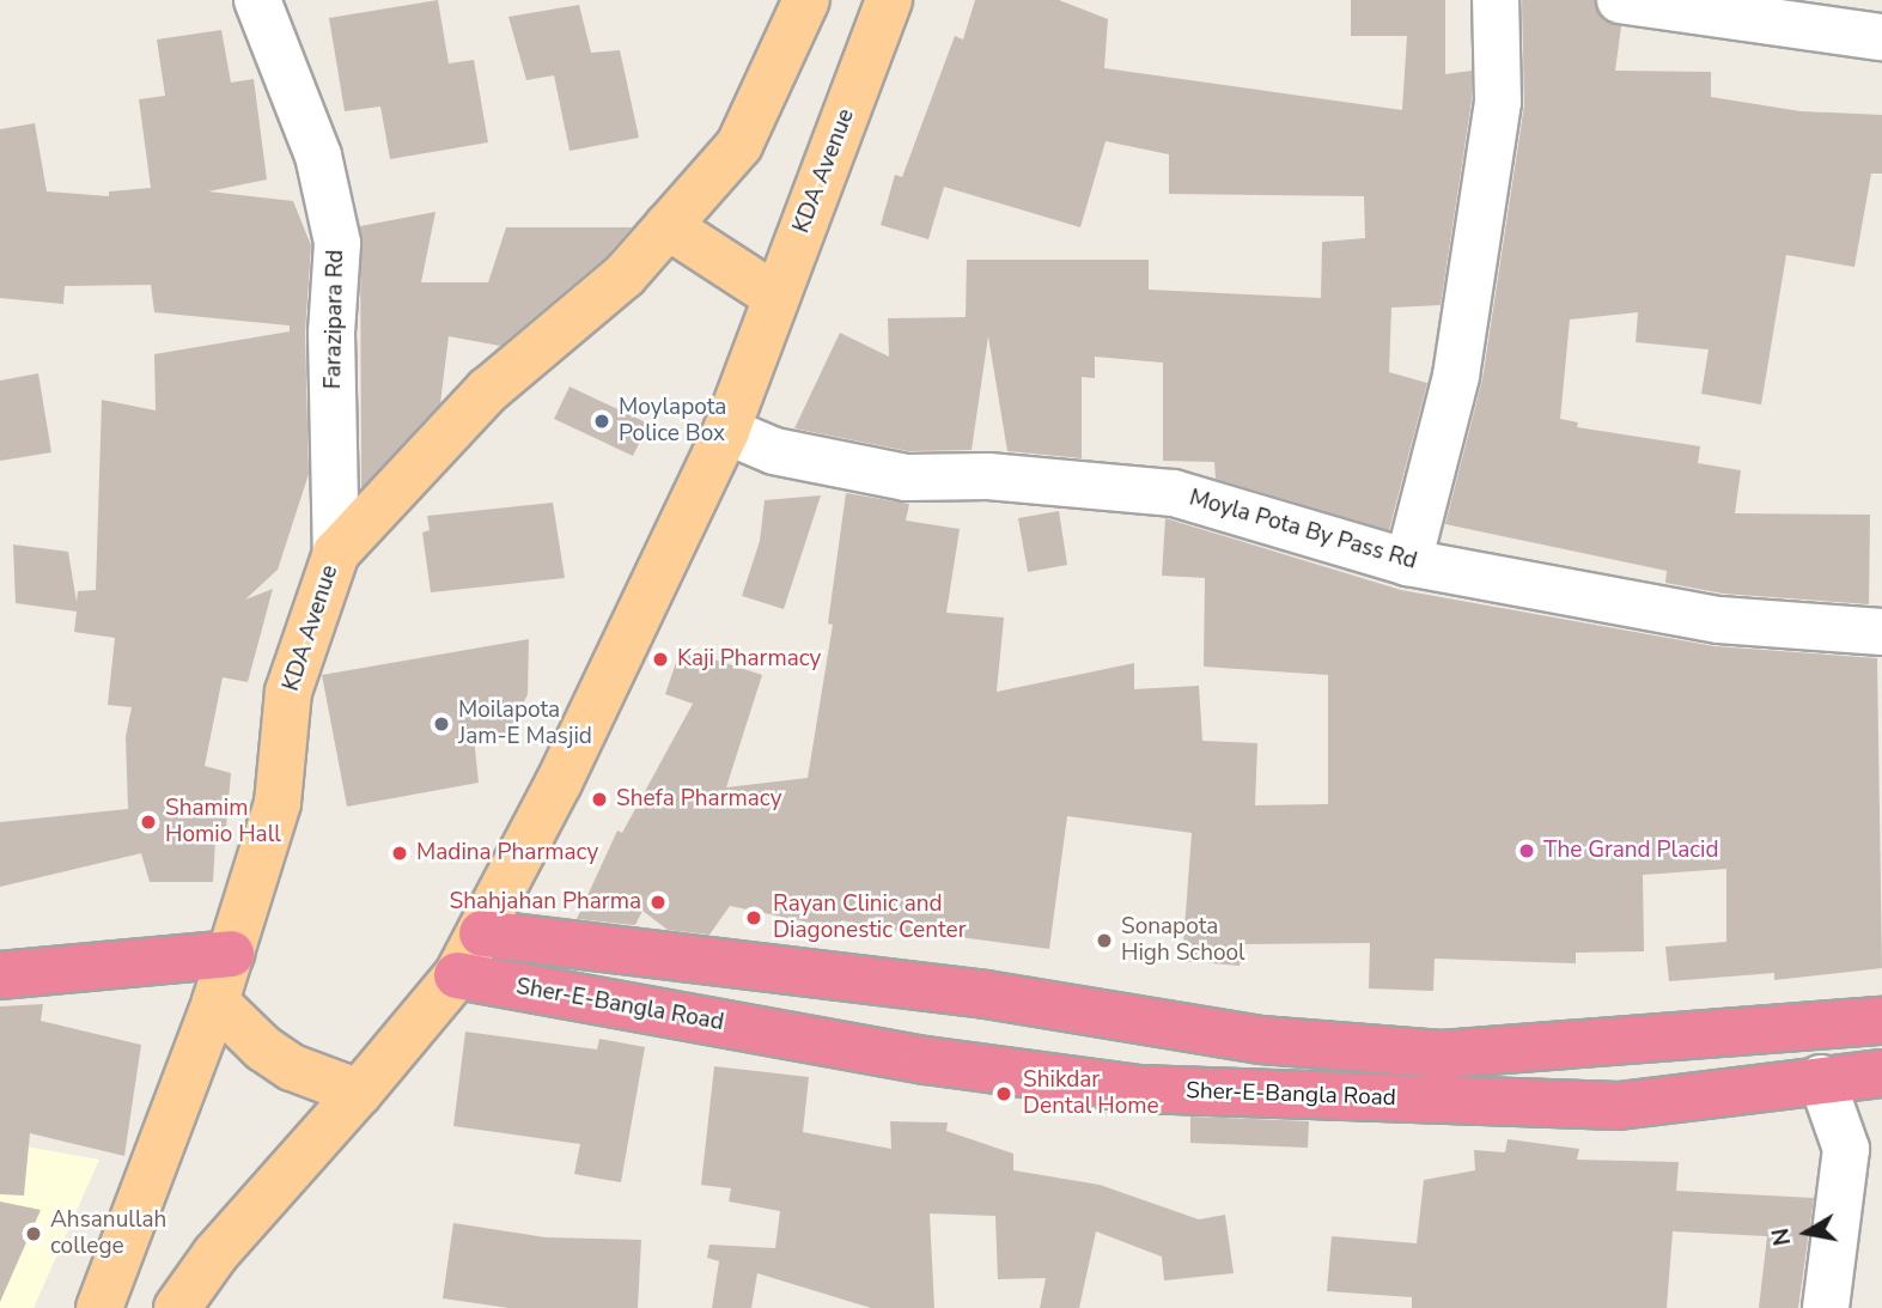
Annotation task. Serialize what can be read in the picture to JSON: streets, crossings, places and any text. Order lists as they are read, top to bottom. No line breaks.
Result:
{"streets":{"highway":["Sher-E-Bangla Road"],"main road":["KDA Avenue"],"street":["Farazipara Rd","Moyla Pota By Pass Rd"]},"crossings":[["KDA Avenue","Farazipara Rd"],["KDA Avenue","Moyla Pota By Pass Rd"],["KDA Avenue","Sher-E-Bangla Road"]],"places":["Moylapota Police Box","Kaji Pharmacy","Moilapota Jam-E Masjid","Shefa Pharmacy","Shamim Homio Hall","The Grand Placid","Madina Pharmacy","Shahjahan Pharma","Rayan Clinic and Diagonestic Center","Sonapota High School","Shikdar Dental Home","Ahsanullah college"],"north":"left"}
